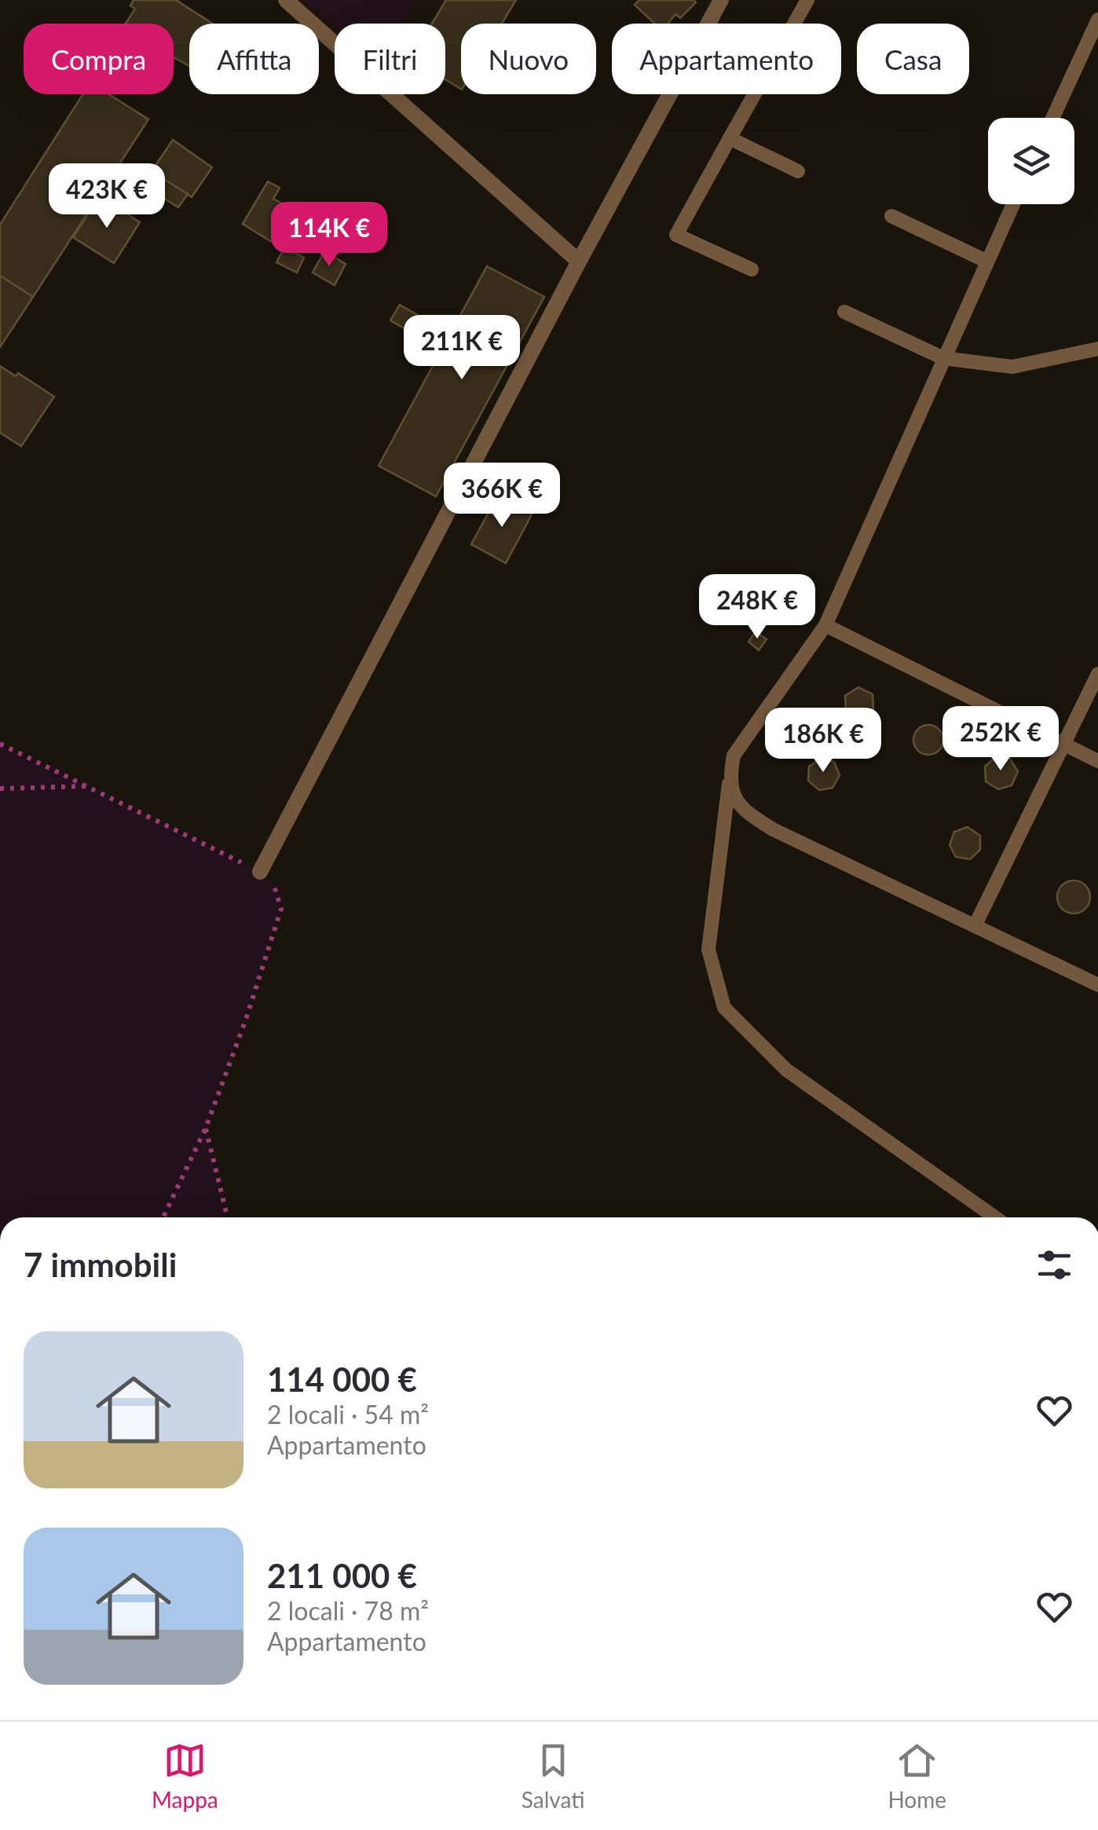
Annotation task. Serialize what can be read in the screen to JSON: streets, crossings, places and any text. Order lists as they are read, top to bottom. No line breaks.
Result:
{"page":{"chip":["Compra","Affitta","Filtri","Nuovo","Appartamento","Casa"],"price":["423K €","114K €","211K €","366K €","248K €","252K €","186K €"],"heading":"7 immobili","list":[{"name":"114 000 €","note":"2 locali · 54 m² · Appartamento"},{"name":"211 000 €","note":"2 locali · 78 m² · Appartamento"}],"tabs":["Mappa","Salvati","Home"]}}
